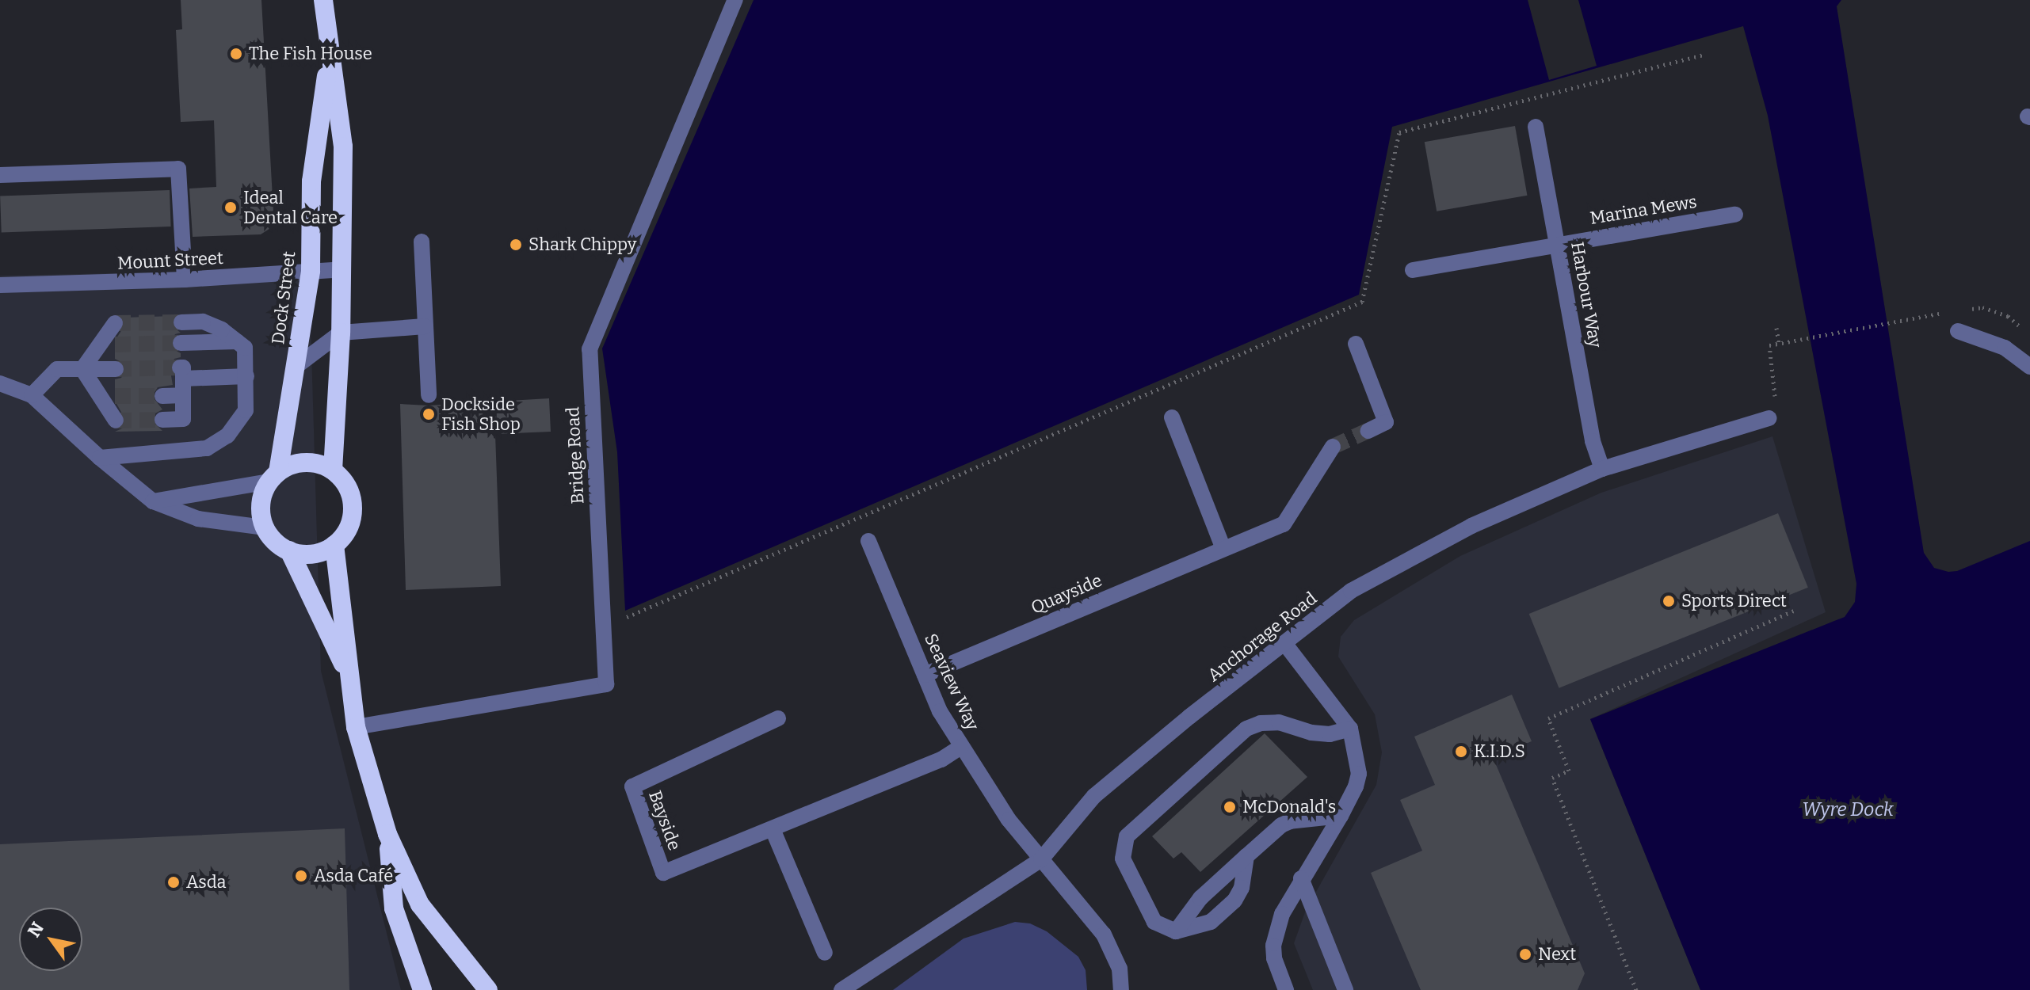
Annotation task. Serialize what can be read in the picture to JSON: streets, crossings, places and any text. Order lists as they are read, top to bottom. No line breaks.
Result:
{"streets":{"highway":["Dock Street"],"street":["Marina Mews","Mount Street","Harbour Way","Bridge Road","Quayside","Anchorage Road","Seaview Way","Bayside"]},"crossings":[["Marina Mews","Harbour Way"],["Mount Street","Dock Street"],["Harbour Way","Anchorage Road"],["Quayside","Seaview Way"],["Anchorage Road","Seaview Way"],["Seaview Way","Bayside"]],"water":["Wyre Dock"],"places":["The Fish House","Ideal Dental Care","Shark Chippy","Dockside Fish Shop","Sports Direct","K.I.D.S","McDonald's","Asda Café","Asda","Next"],"north":"top left"}
